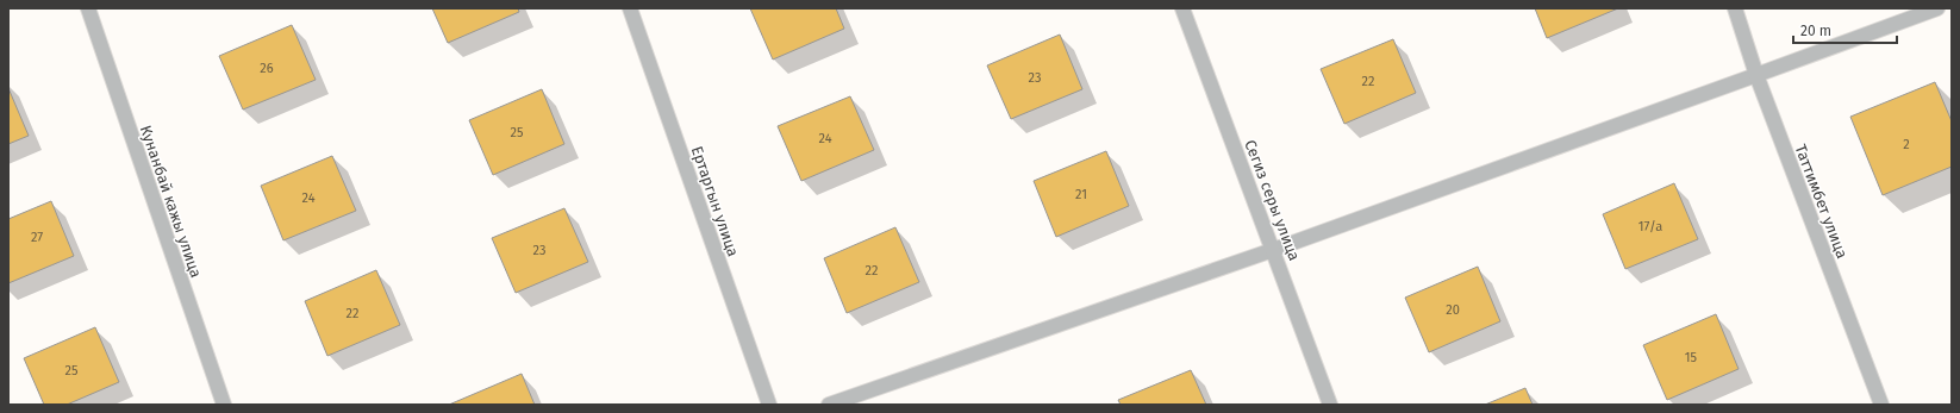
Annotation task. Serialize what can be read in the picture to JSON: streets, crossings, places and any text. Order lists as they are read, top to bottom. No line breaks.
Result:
{"streets":{"street":["Сегиз серы улица","Кунанбай кажы улица","Ертаргын улица","Таттимбет улица"]},"house_numbers":["26","23","22","25","24","2","21","24","17/a","27","23","22","20","22","15","25"],"scale_bar":"20 m"}
